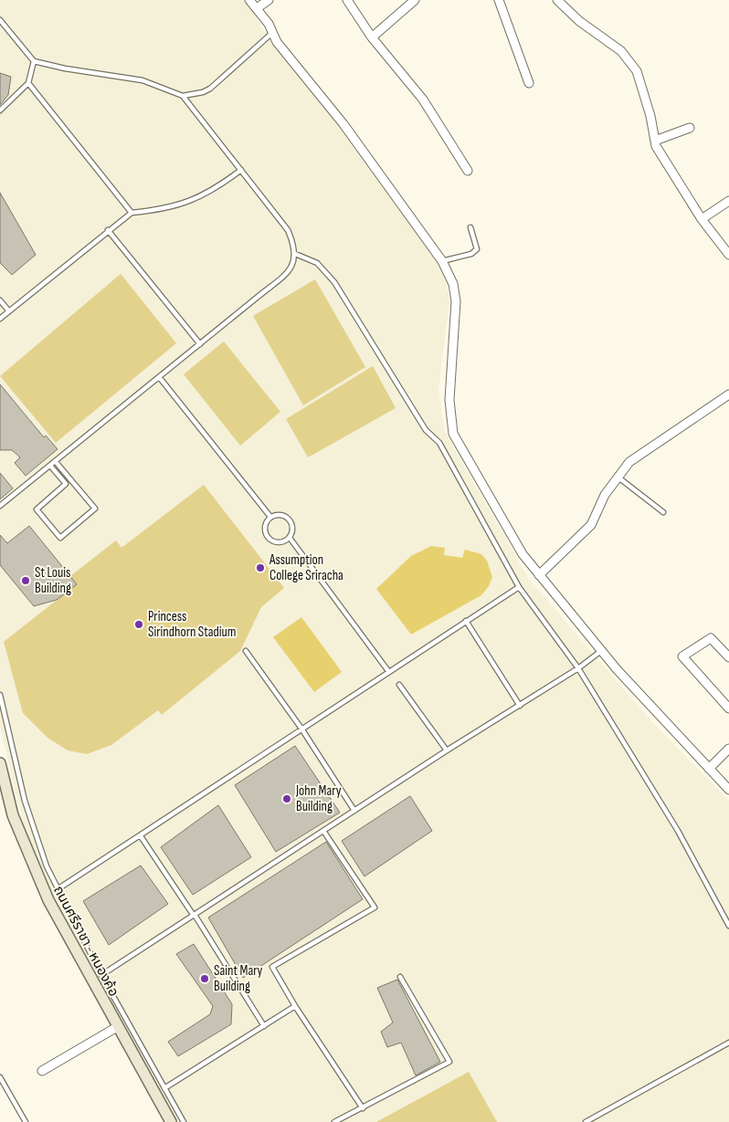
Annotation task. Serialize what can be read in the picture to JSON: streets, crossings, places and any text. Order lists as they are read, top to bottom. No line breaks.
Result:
{"streets":{"main road":["ถนนศรีราชา - หนองค้อ"]},"places":["Assumption College Sriracha","St Louis Building","Princess Sirindhorn Stadium","John Mary Building","Saint Mary Building"]}
